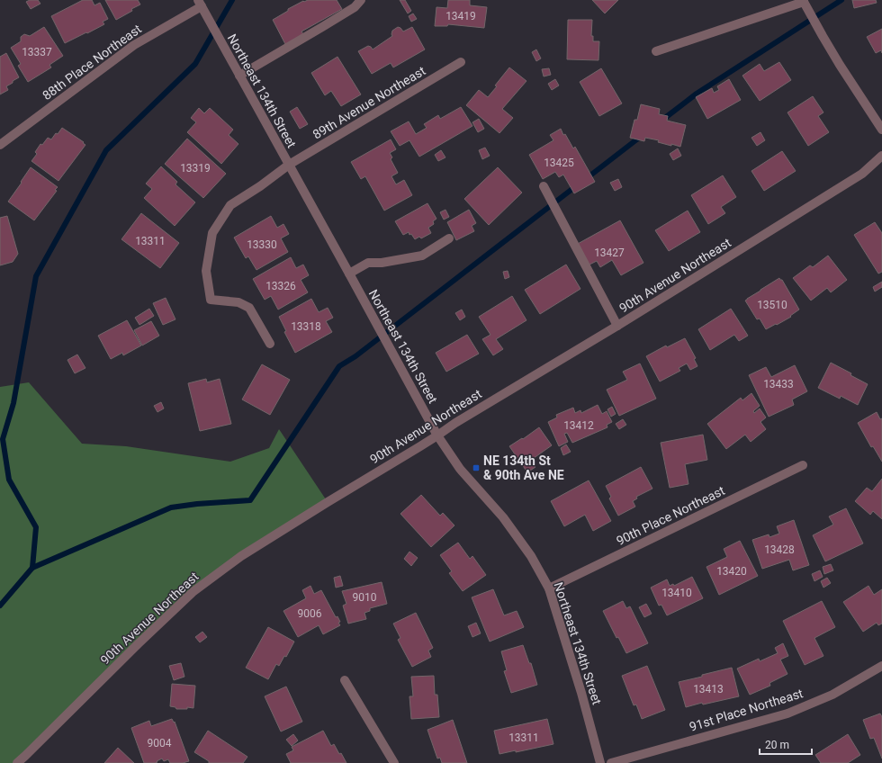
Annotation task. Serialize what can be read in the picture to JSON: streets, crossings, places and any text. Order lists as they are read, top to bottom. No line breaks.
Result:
{"streets":{"street":["88th Place Northeast","Northeast 134th Street","89th Avenue Northeast","90th Avenue Northeast","90th Place Northeast","91st Place Northeast"]},"crossings":[["88th Place Northeast","Northeast 134th Street"],["Northeast 134th Street","89th Avenue Northeast"],["Northeast 134th Street","90th Avenue Northeast"],["Northeast 134th Street","90th Place Northeast"]],"places":{"transit":["NE 134th St & 90th Ave NE"]},"house_numbers":["13419","13337","13425","13319","13311","13330","13427","13326","13510","13318","13433","13412","13428","13420","13410","9010","9006","13413","13311","9004"],"scale_bar":"20 m"}
